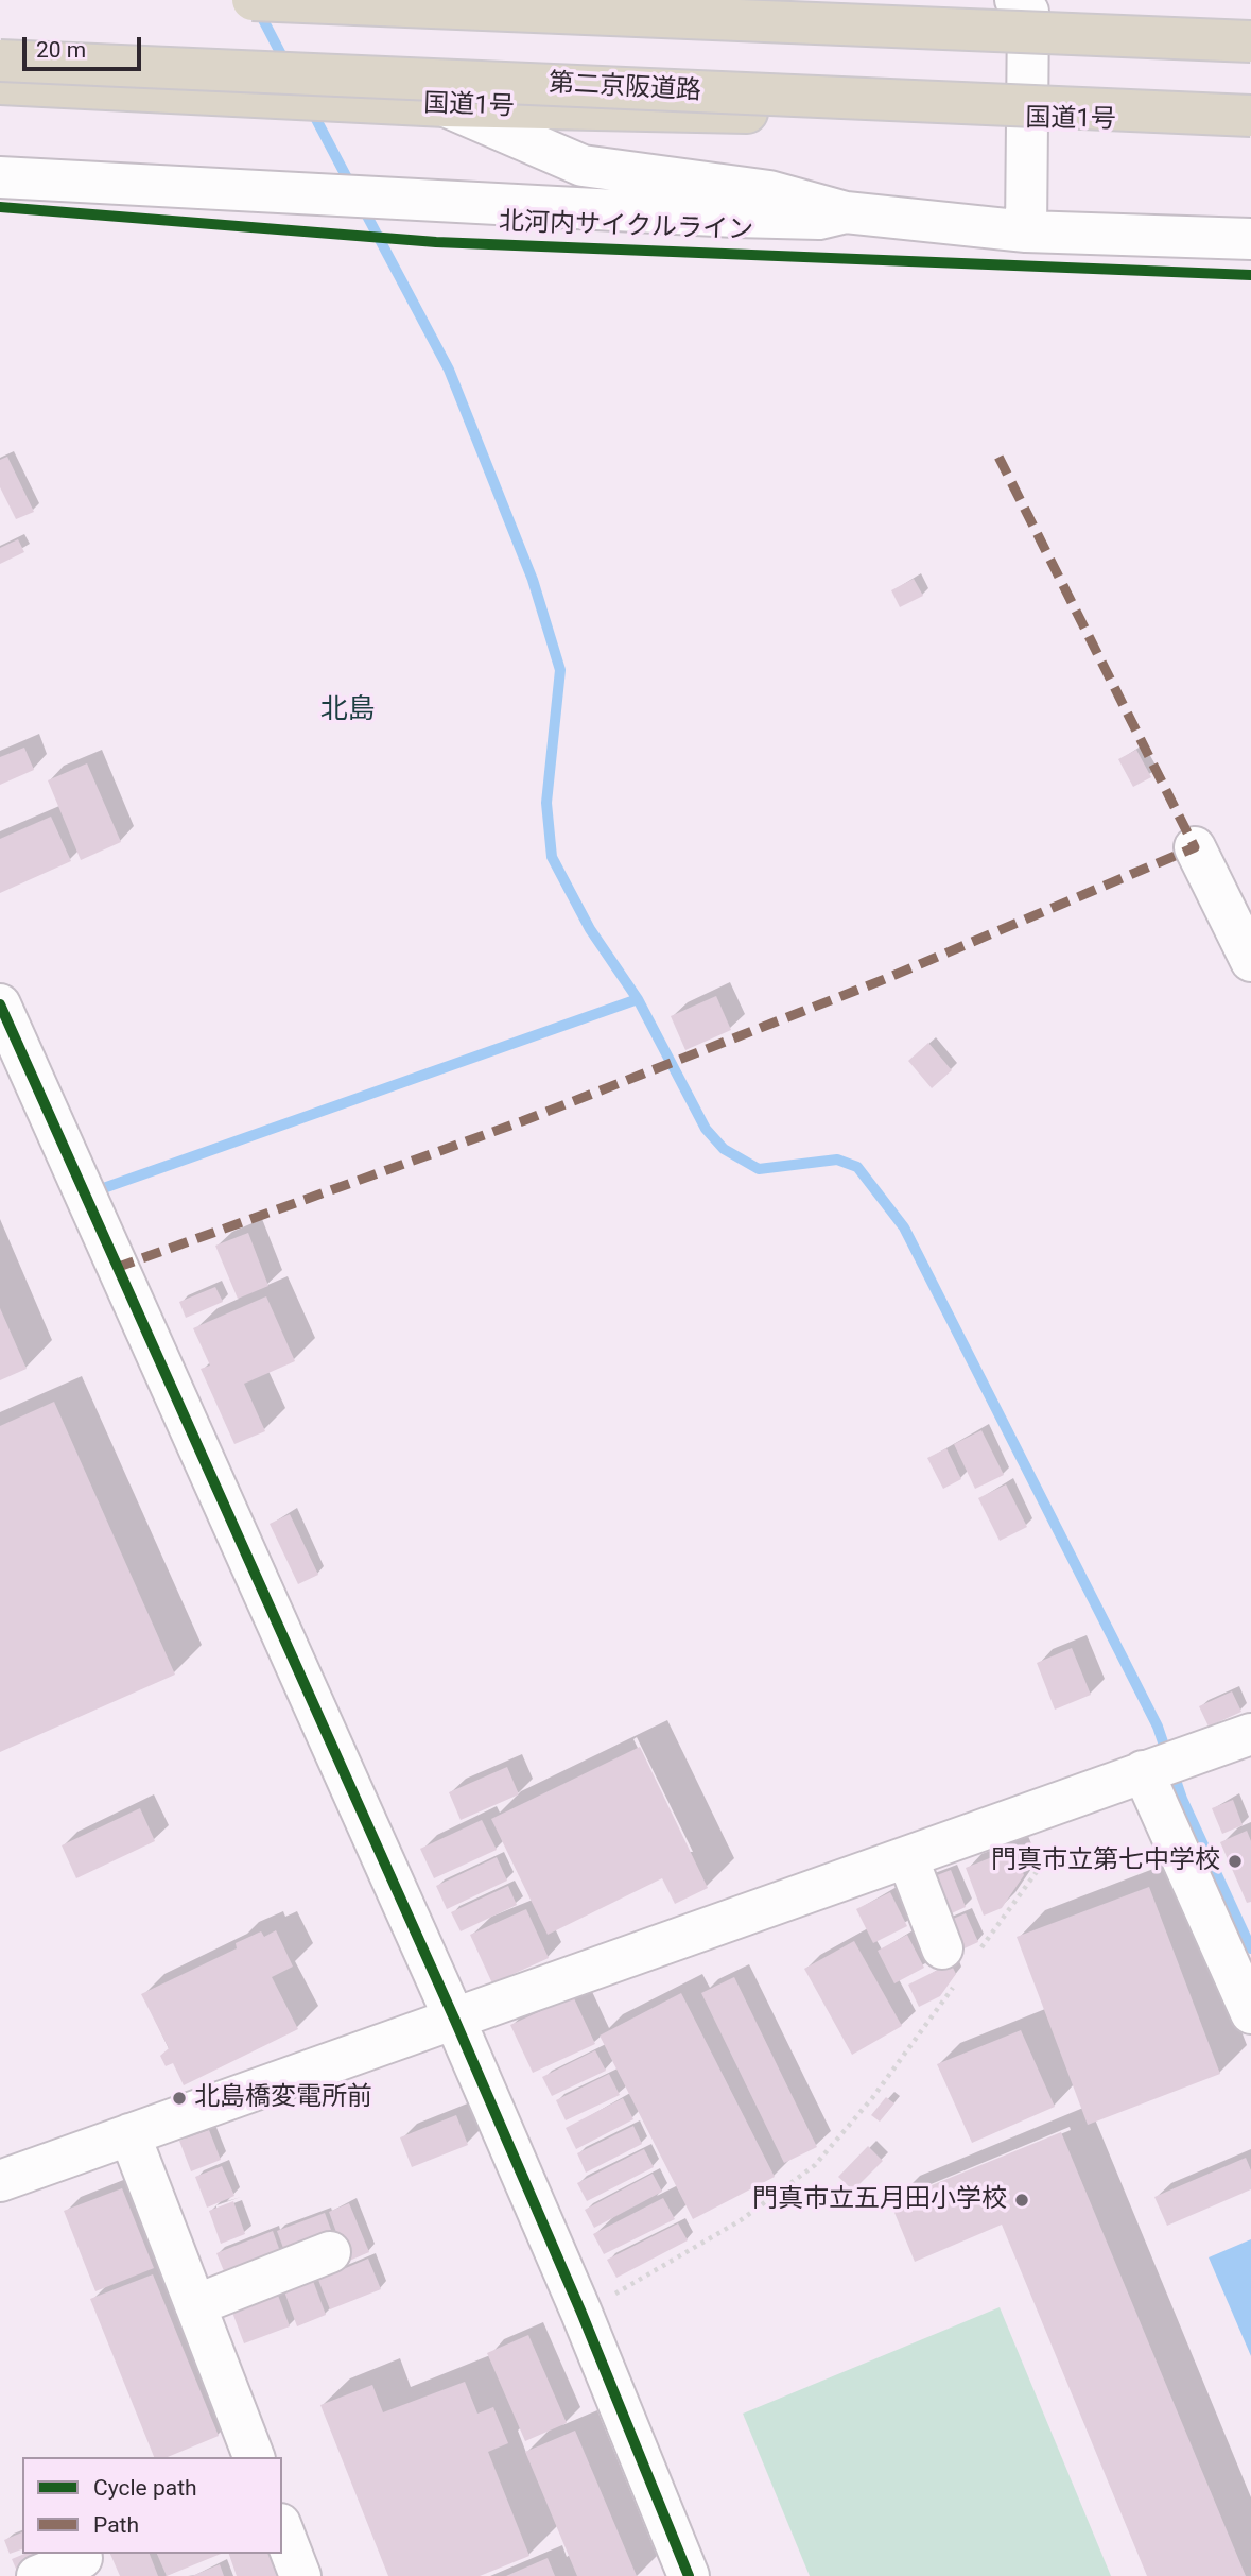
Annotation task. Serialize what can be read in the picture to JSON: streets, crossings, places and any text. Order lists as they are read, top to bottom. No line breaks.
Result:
{"streets":{"highway":["第二京阪道路","国道1号"],"cycle path":["北河内サイクルライン"]},"districts":["北島"],"places":["門真市立第七中学校","北島橋変電所前","門真市立五月田小学校"],"legend":["Cycle path","Path"],"scale_bar":"20 m"}
